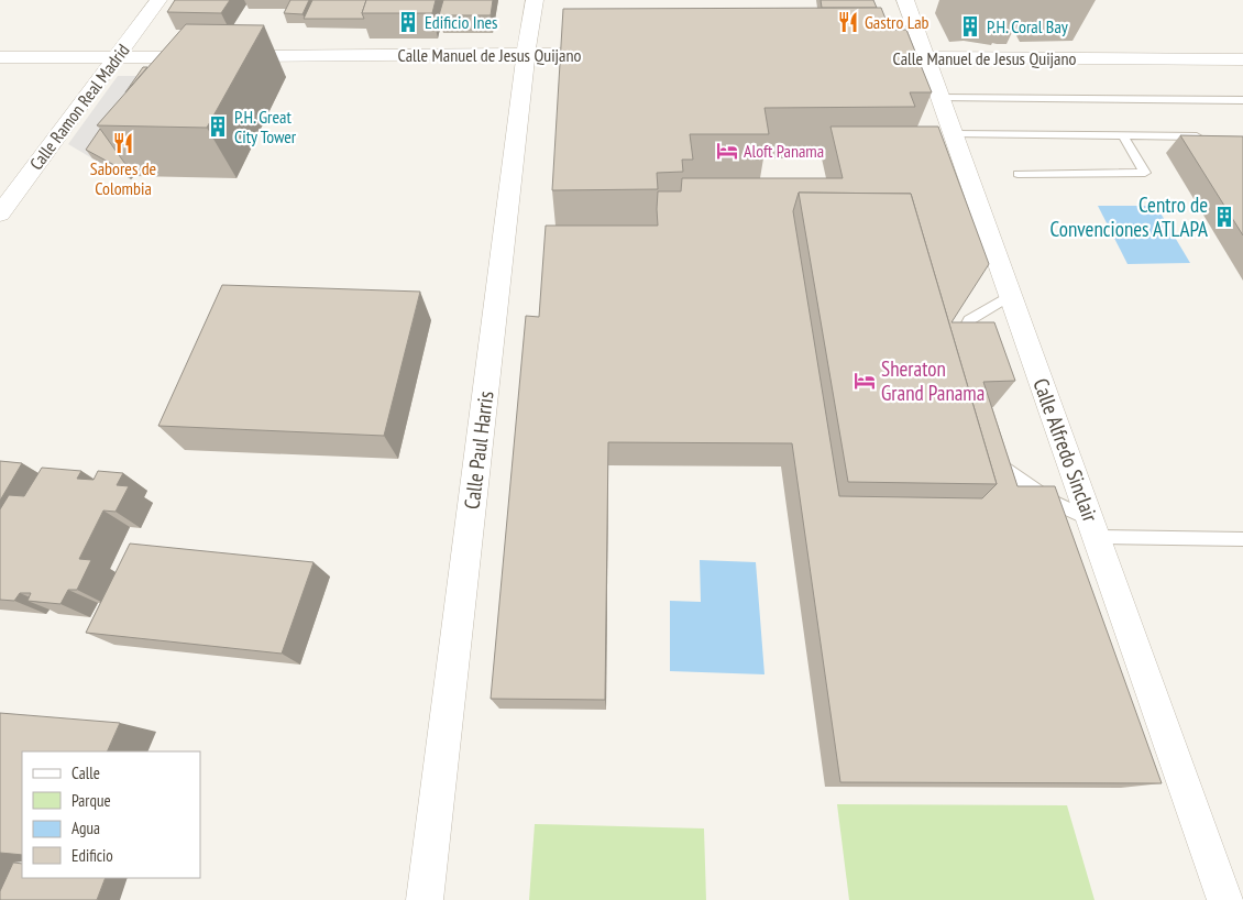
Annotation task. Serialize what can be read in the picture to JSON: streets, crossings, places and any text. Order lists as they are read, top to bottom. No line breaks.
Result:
{"streets":{"street":["Calle Manuel de Jesus Quijano","Calle Ramon Real Madrid","Calle Paul Harris","Calle Alfredo Sinclair"]},"crossings":[["Calle Manuel de Jesus Quijano","Calle Ramon Real Madrid"],["Calle Manuel de Jesus Quijano","Calle Paul Harris"],["Calle Manuel de Jesus Quijano","Calle Alfredo Sinclair"]],"places":{"building":["Edificio Ines","P.H. Coral Bay","P.H. Great City Tower","Centro de Convenciones ATLAPA"],"restaurant":["Gastro Lab","Sabores de Colombia"],"hotel":["Aloft Panama","Sheraton Grand Panama"]},"legend":["Calle","Parque","Agua","Edificio"]}
